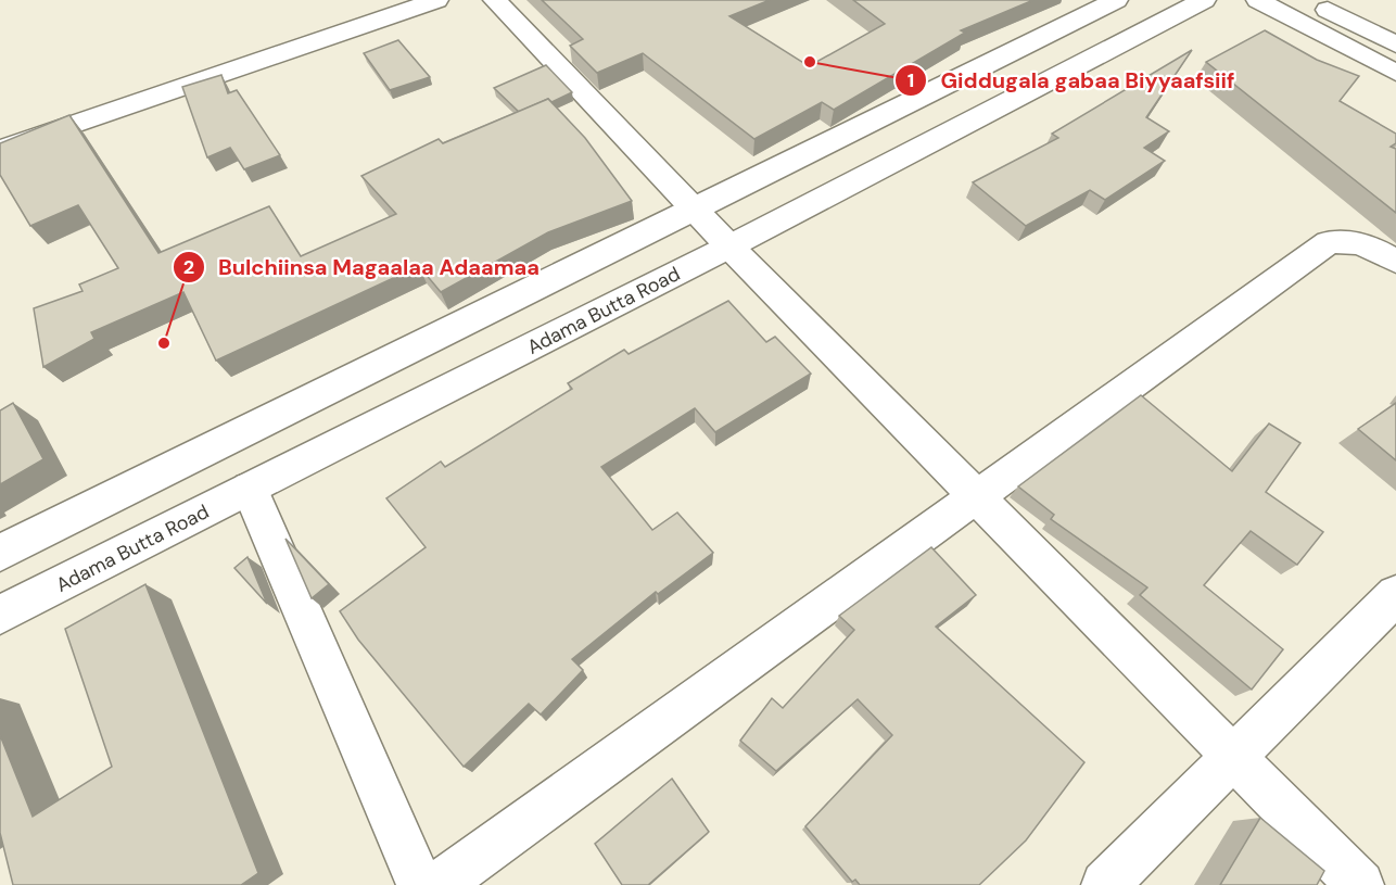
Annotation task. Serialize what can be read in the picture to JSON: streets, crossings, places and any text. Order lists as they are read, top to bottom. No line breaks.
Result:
{"streets":{"street":["Adama Butta Road"]},"places":["Giddugala gabaa Biyyaafsiif","Bulchiinsa Magaalaa Adaamaa"]}
